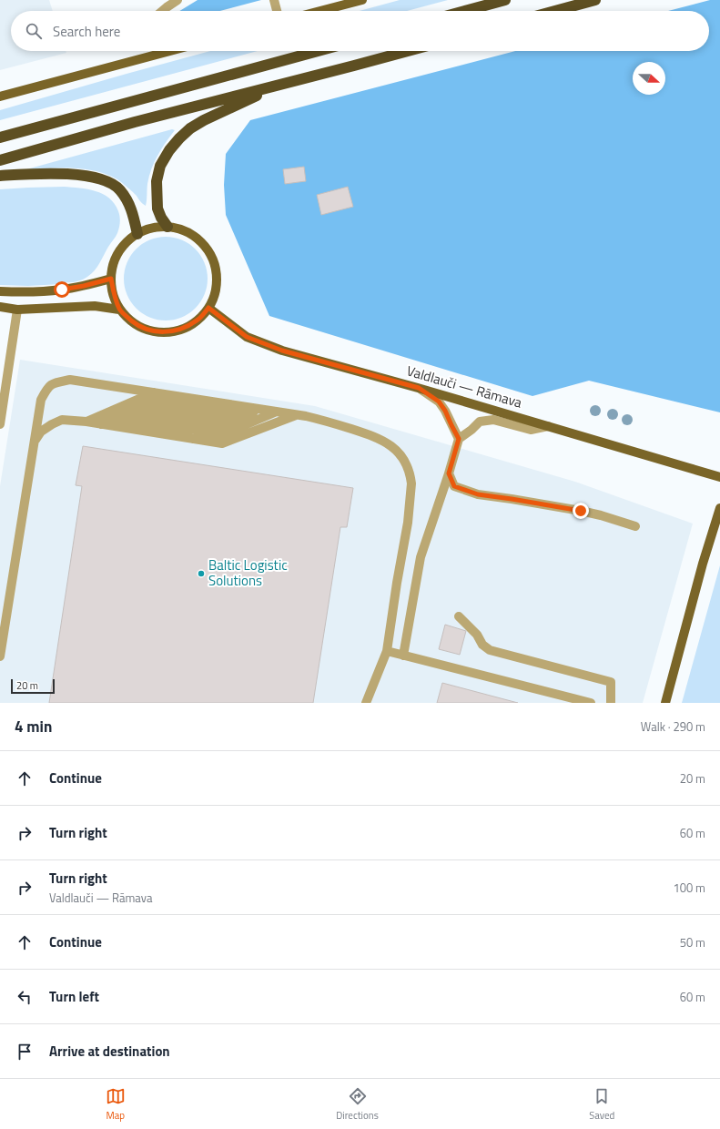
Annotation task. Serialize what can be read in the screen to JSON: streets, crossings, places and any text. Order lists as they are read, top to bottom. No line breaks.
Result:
{"streets":{"main road":["Valdlauči — Rāmava"]},"places":["Baltic Logistic Solutions"],"scale_bar":"20 m","north":"right","page":{"search":"Search here","scale":"20 m","heading":["4 min","Walk · 290 m"],"list":[["Continue","20 m"],["Turn right","60 m"],["Turn right","Valdlauči — Rāmava","100 m"],["Continue","50 m"],["Turn left","60 m"],"Arrive at destination"],"nav":["Map","Directions","Saved"]}}
